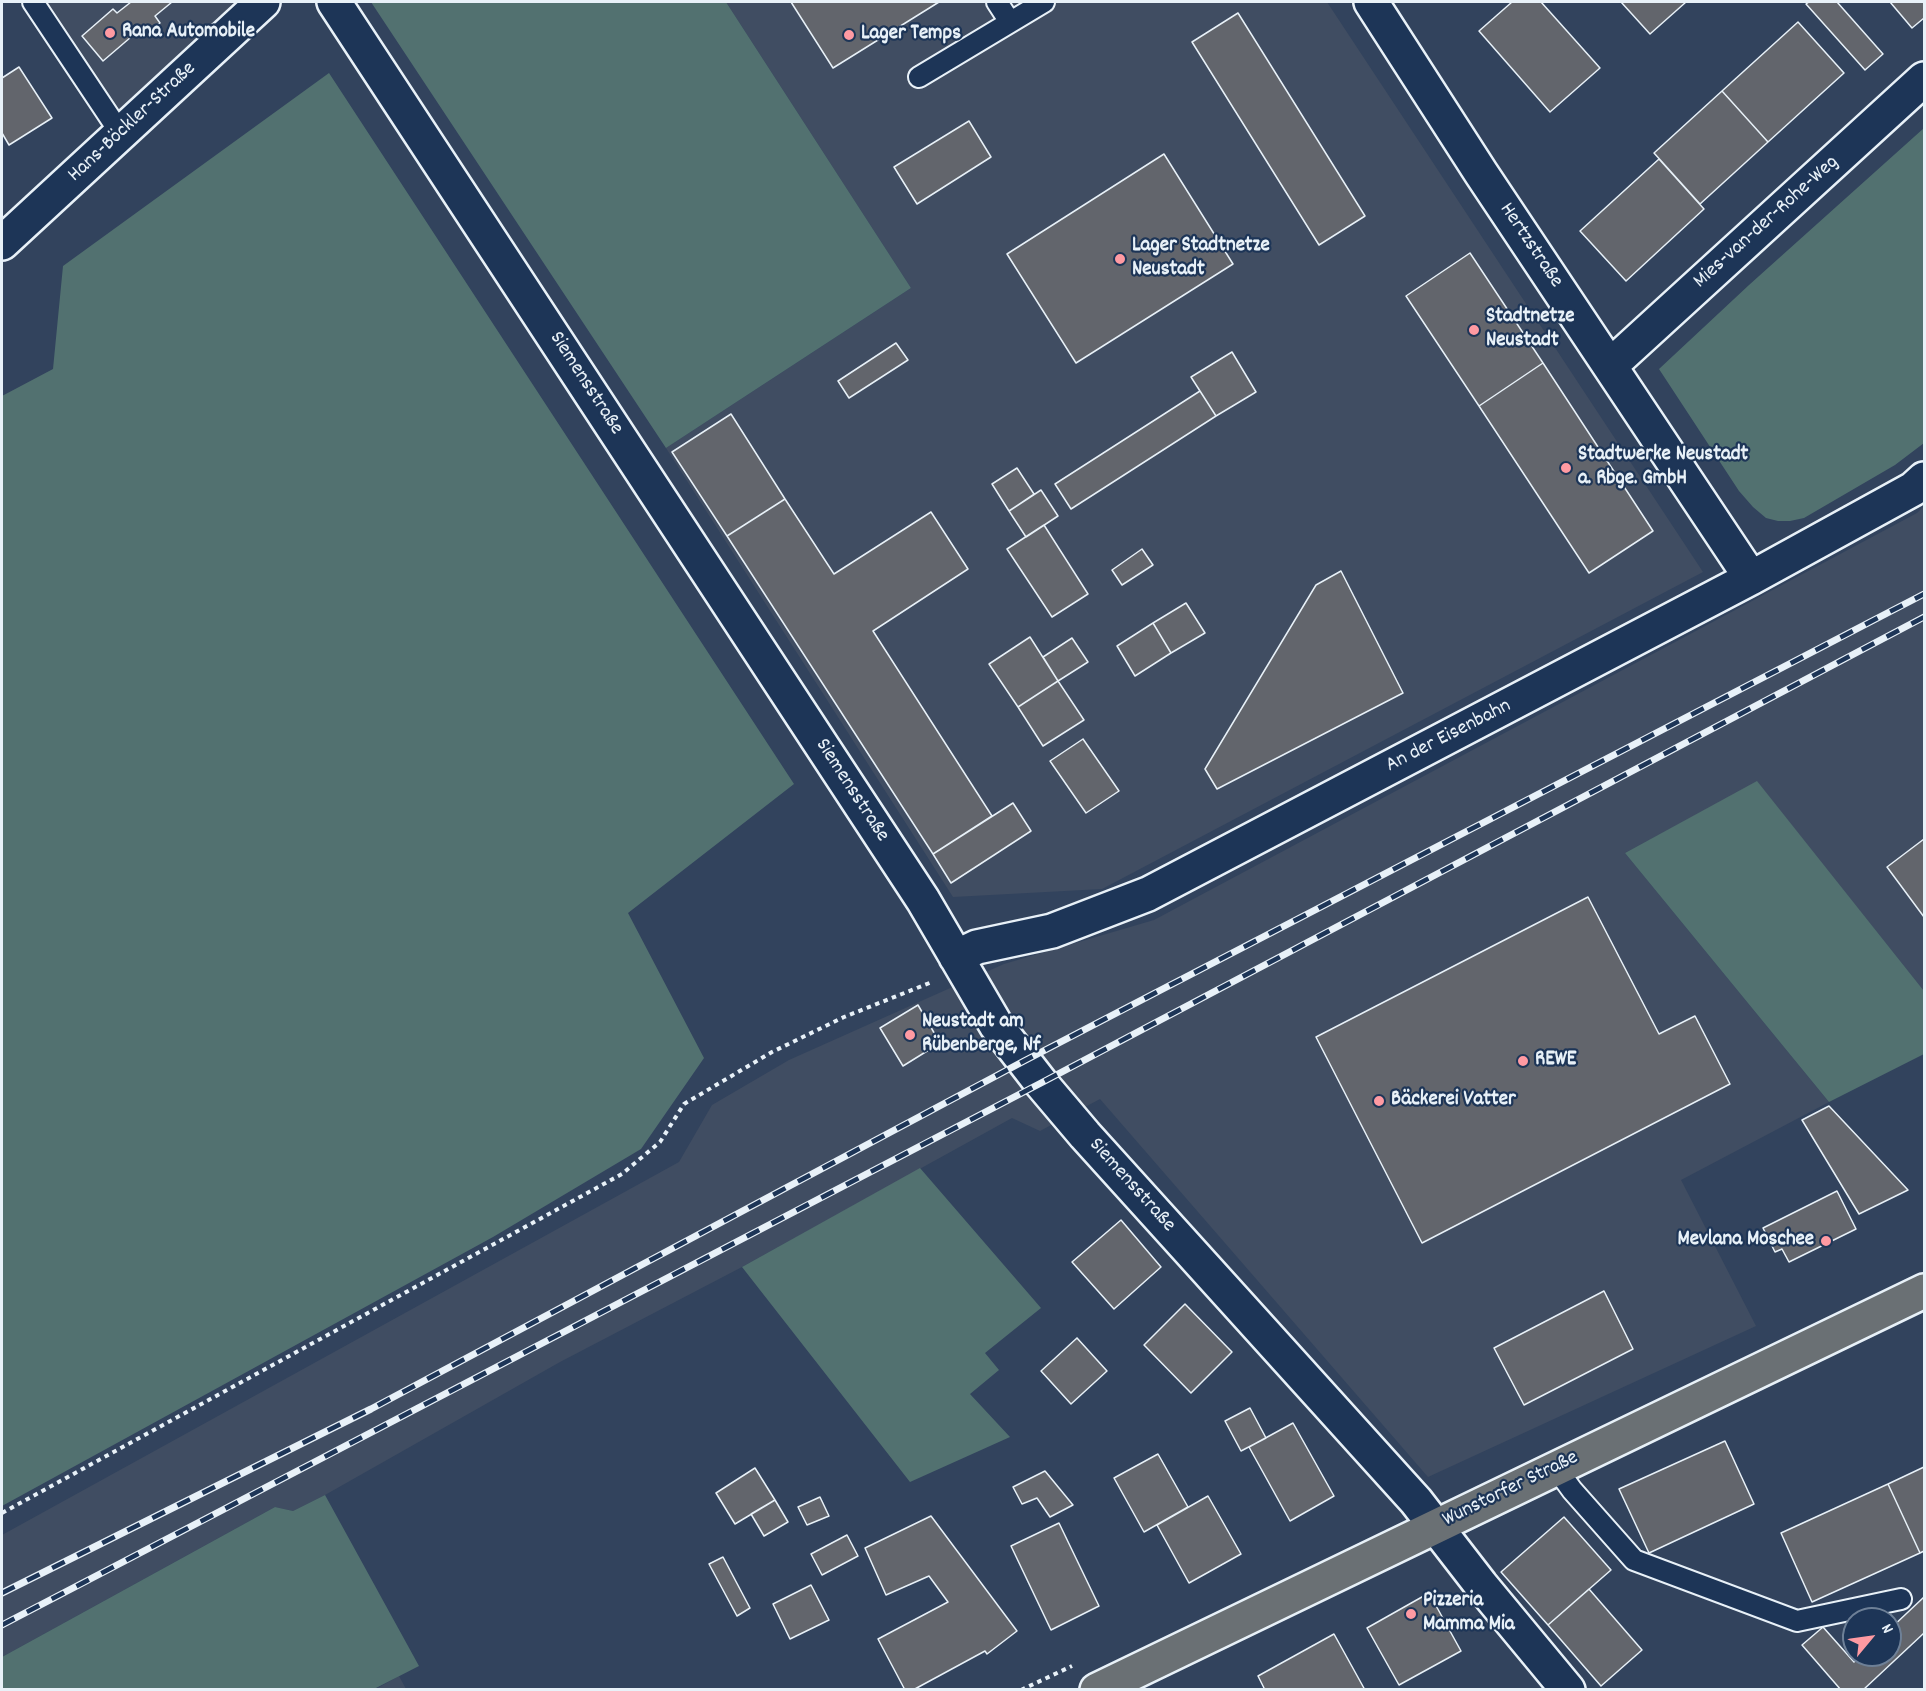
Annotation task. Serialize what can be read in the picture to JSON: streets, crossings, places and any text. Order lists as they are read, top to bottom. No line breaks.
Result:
{"streets":{"main road":["Wunstorfer Straße"],"street":["Hans-Böckler-Straße","Mies-van-der-Rohe-Weg","Hertzstraße","Siemensstraße","An der Eisenbahn"]},"crossings":[["Mies-van-der-Rohe-Weg","Hertzstraße"],["Hertzstraße","An der Eisenbahn"],["Siemensstraße","An der Eisenbahn"],["Siemensstraße","Wunstorfer Straße"]],"places":["Rana Automobile","Lager Temps","Lager Stadtnetze Neustadt","Stadtnetze Neustadt","Stadtwerke Neustadt a. Rbge. GmbH","Neustadt am Rübenberge, Nf","REWE","Bäckerei Vatter","Mevlana Moschee","Pizzeria Mamma Mia"],"north":"top right"}
